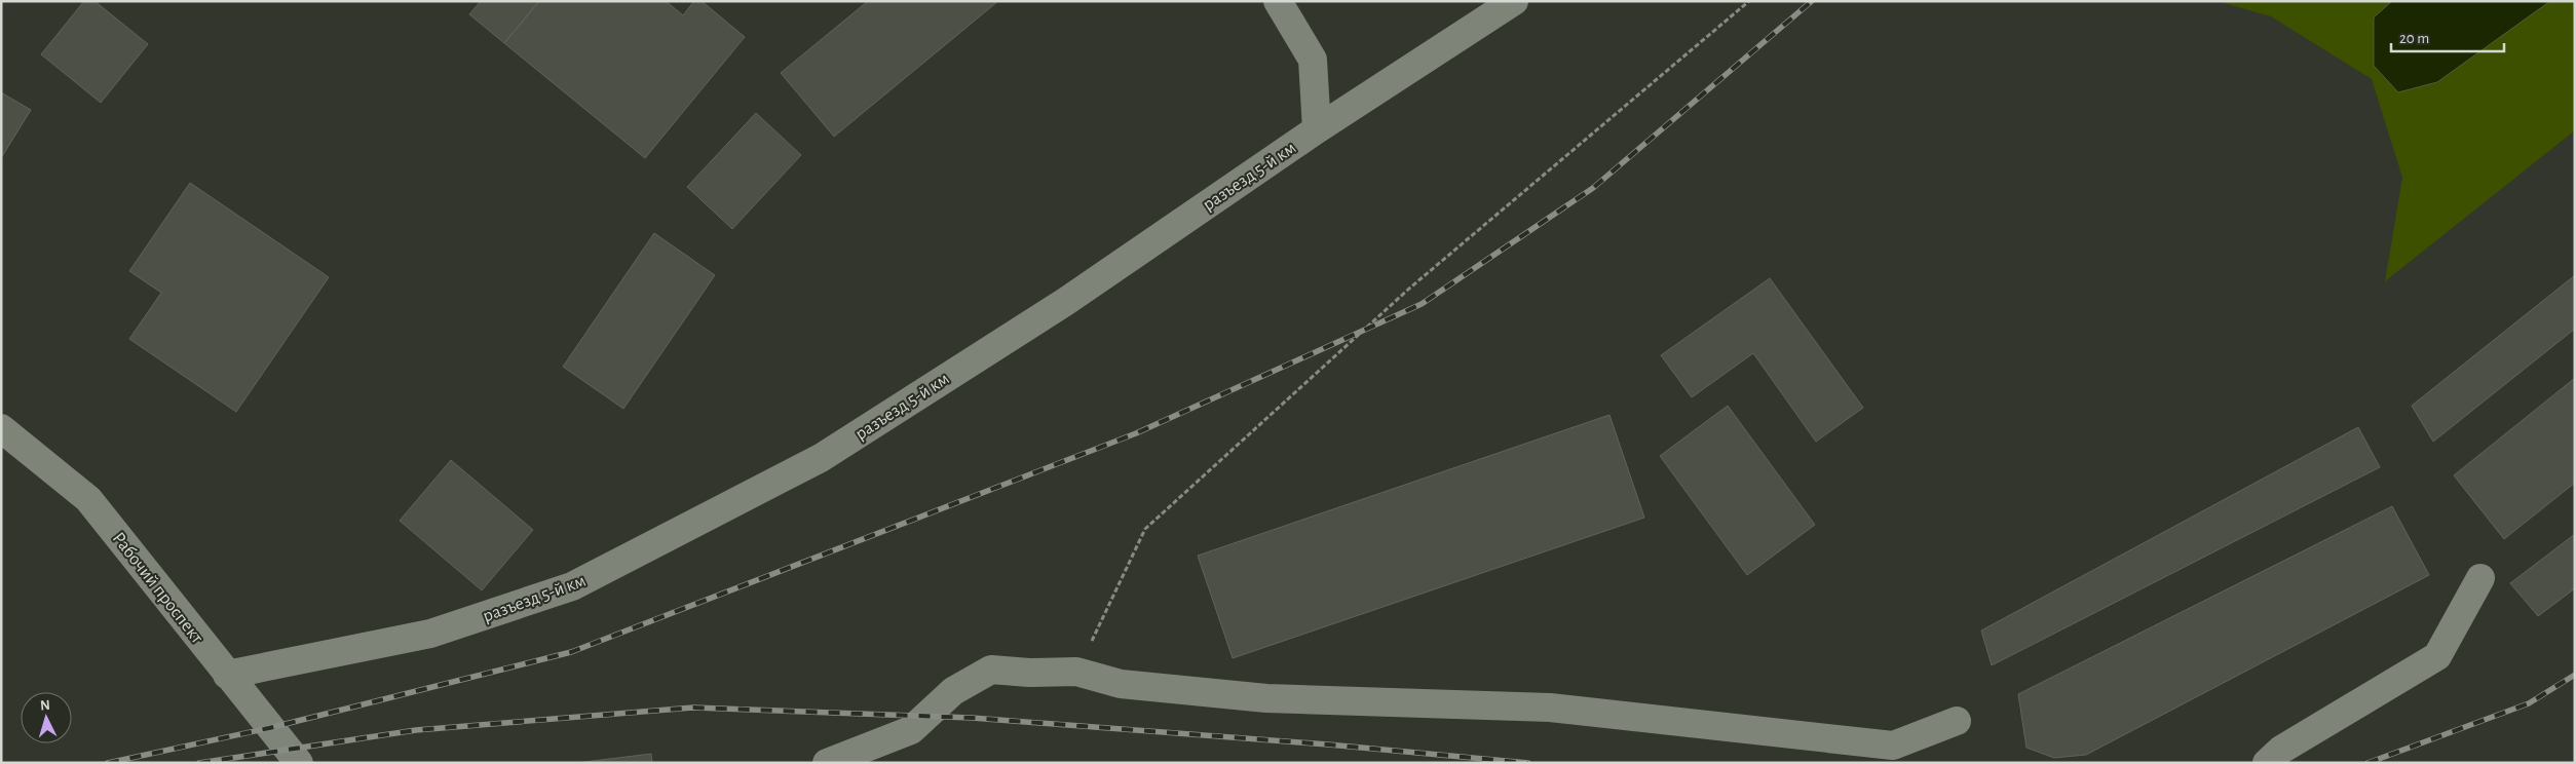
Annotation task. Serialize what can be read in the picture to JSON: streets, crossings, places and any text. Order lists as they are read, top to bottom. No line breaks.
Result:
{"streets":{"street":["разъезд 5-й км","Рабочий проспект"]},"crossings":[["разъезд 5-й км","Рабочий проспект"]],"scale_bar":"20 m","north":"top"}
